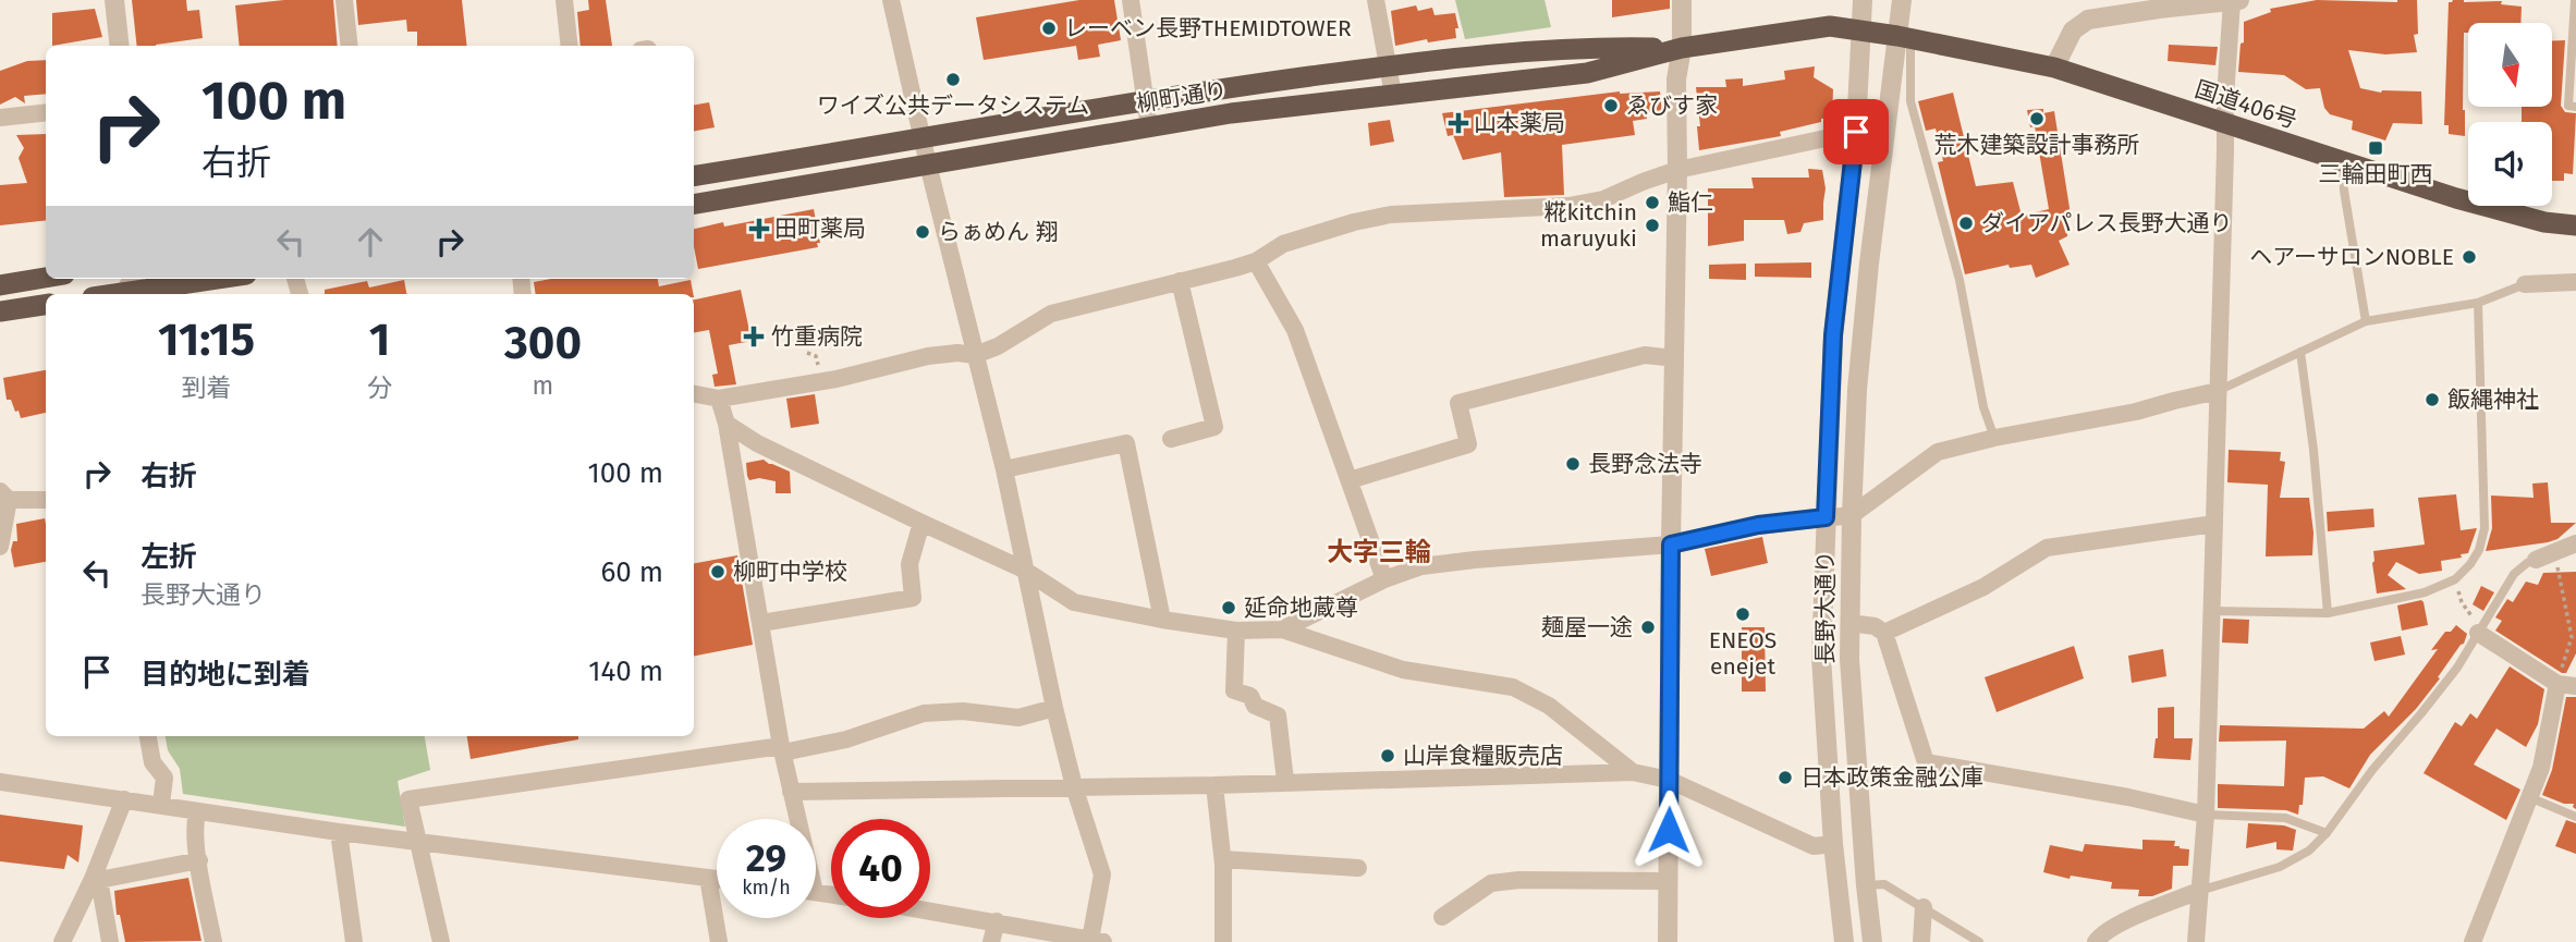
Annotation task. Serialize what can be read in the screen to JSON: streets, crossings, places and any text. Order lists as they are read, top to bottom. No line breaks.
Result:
{"streets":{"highway":["柳町通り","国道406号"],"street":["長野大通り"]},"crossings":[["柳町通り","国道406号"],["柳町通り","長野大通り"],["国道406号","長野大通り"]],"districts":["大字三輪"],"places":{"other":["レーベン長野THEMIDTOWER","ワイズ公共データシステム","ゑびす家","荒木建築設計事務所","鮨仁","ダイアパレス長野大通り","糀kitchin maruyuki","らぁめん 翔","ヘアーサロンNOBLE","飯縄神社","長野念法寺","柳町中学校","延命地蔵尊","ENEOS enejet","麺屋一途","山岸食糧販売店","日本政策金融公庫"],"health":["山本薬局","田町薬局","竹重病院"],"transit":["三輪田町西"]},"north":"bottom","page":{"turn":["100 m","右折"],"eta":["11:15","到着","1","分","300","m"],"list":[{"name":"右折","value":"100 m"},{"name":"左折","note":"長野大通り","value":"60 m"},{"name":"目的地に到着","value":"140 m"}],"speed":"29 km/h","limit":"40"}}
